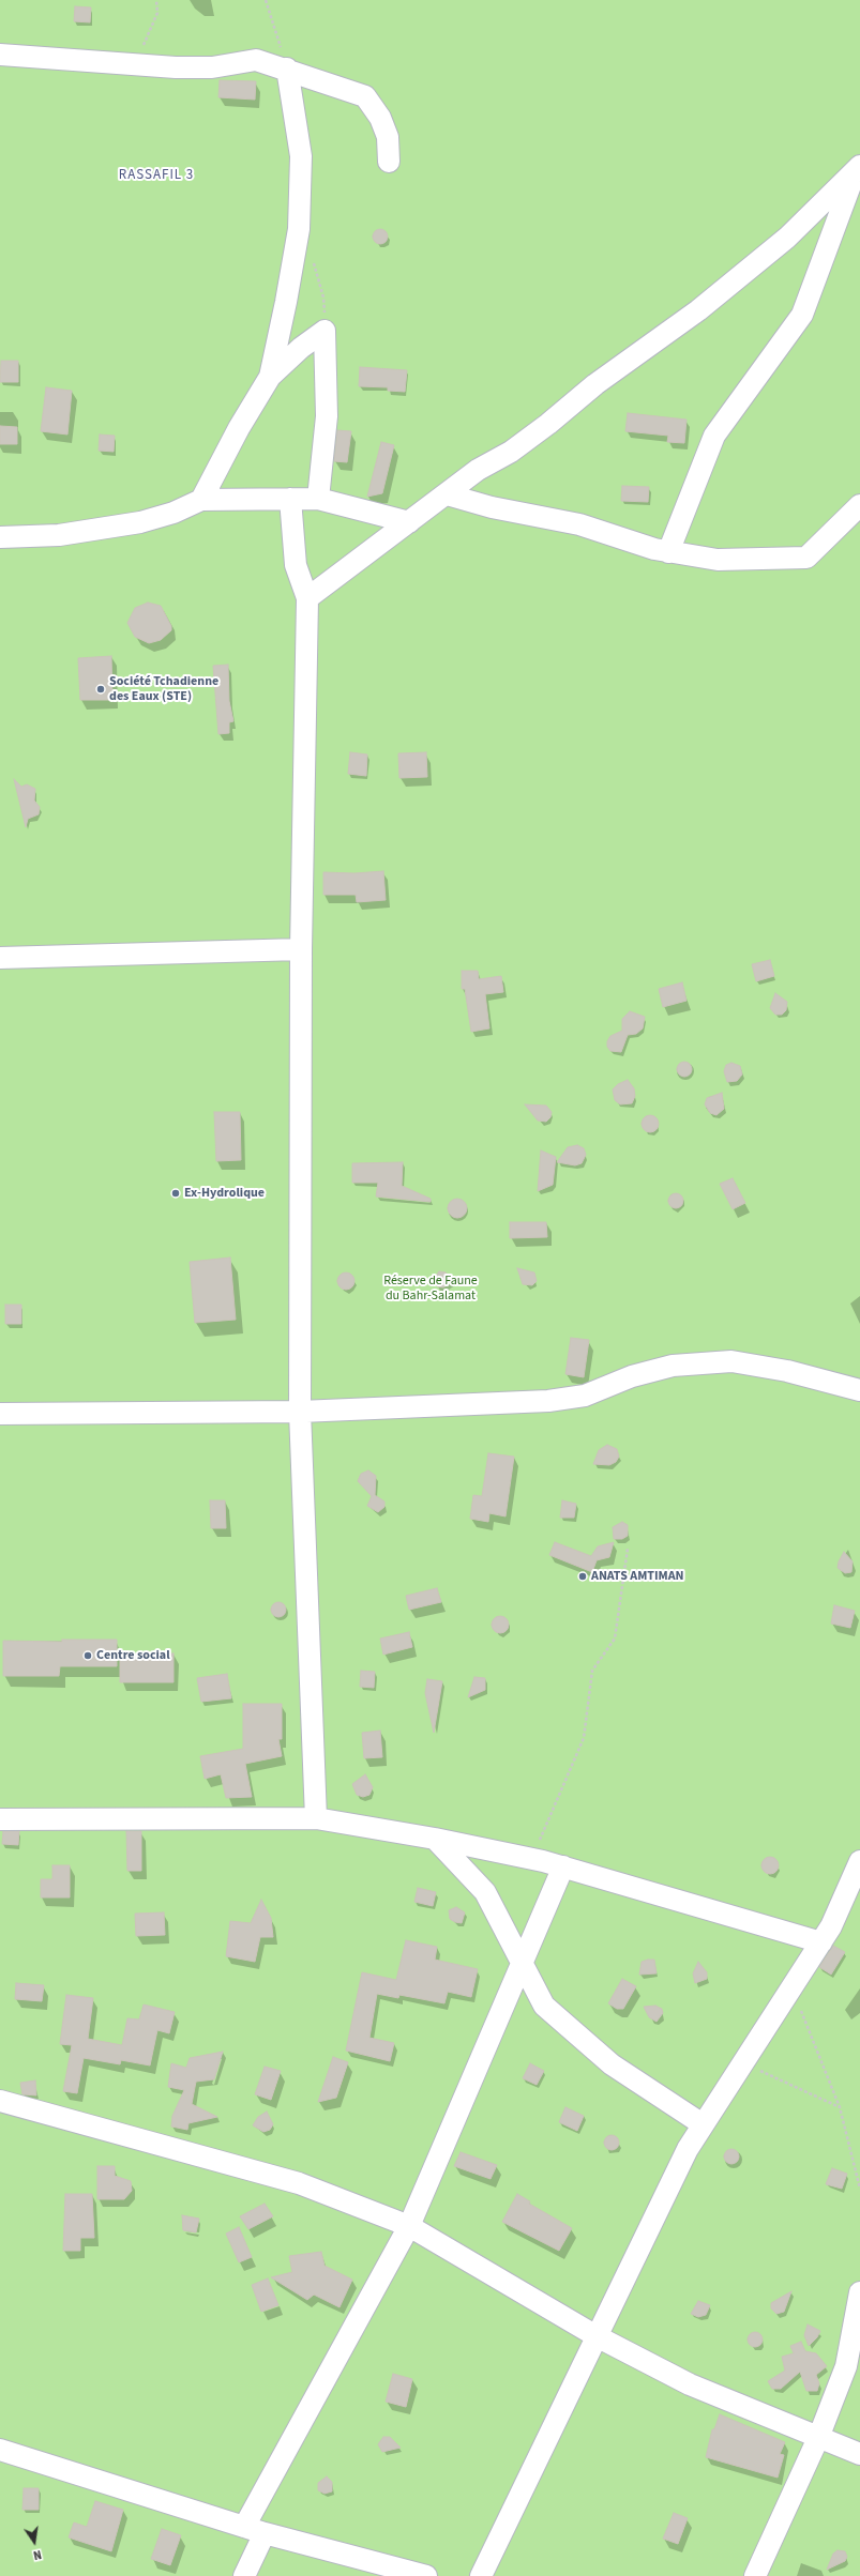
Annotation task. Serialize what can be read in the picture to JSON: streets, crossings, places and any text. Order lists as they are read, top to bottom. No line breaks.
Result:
{"districts":["RASSAFIL 3"],"parks":["Réserve de Faune du Bahr-Salamat"],"places":["Société Tchadienne des Eaux (STE)","Ex-Hydrolique","ANATS AMTIMAN","Centre social"],"north":"bottom"}
